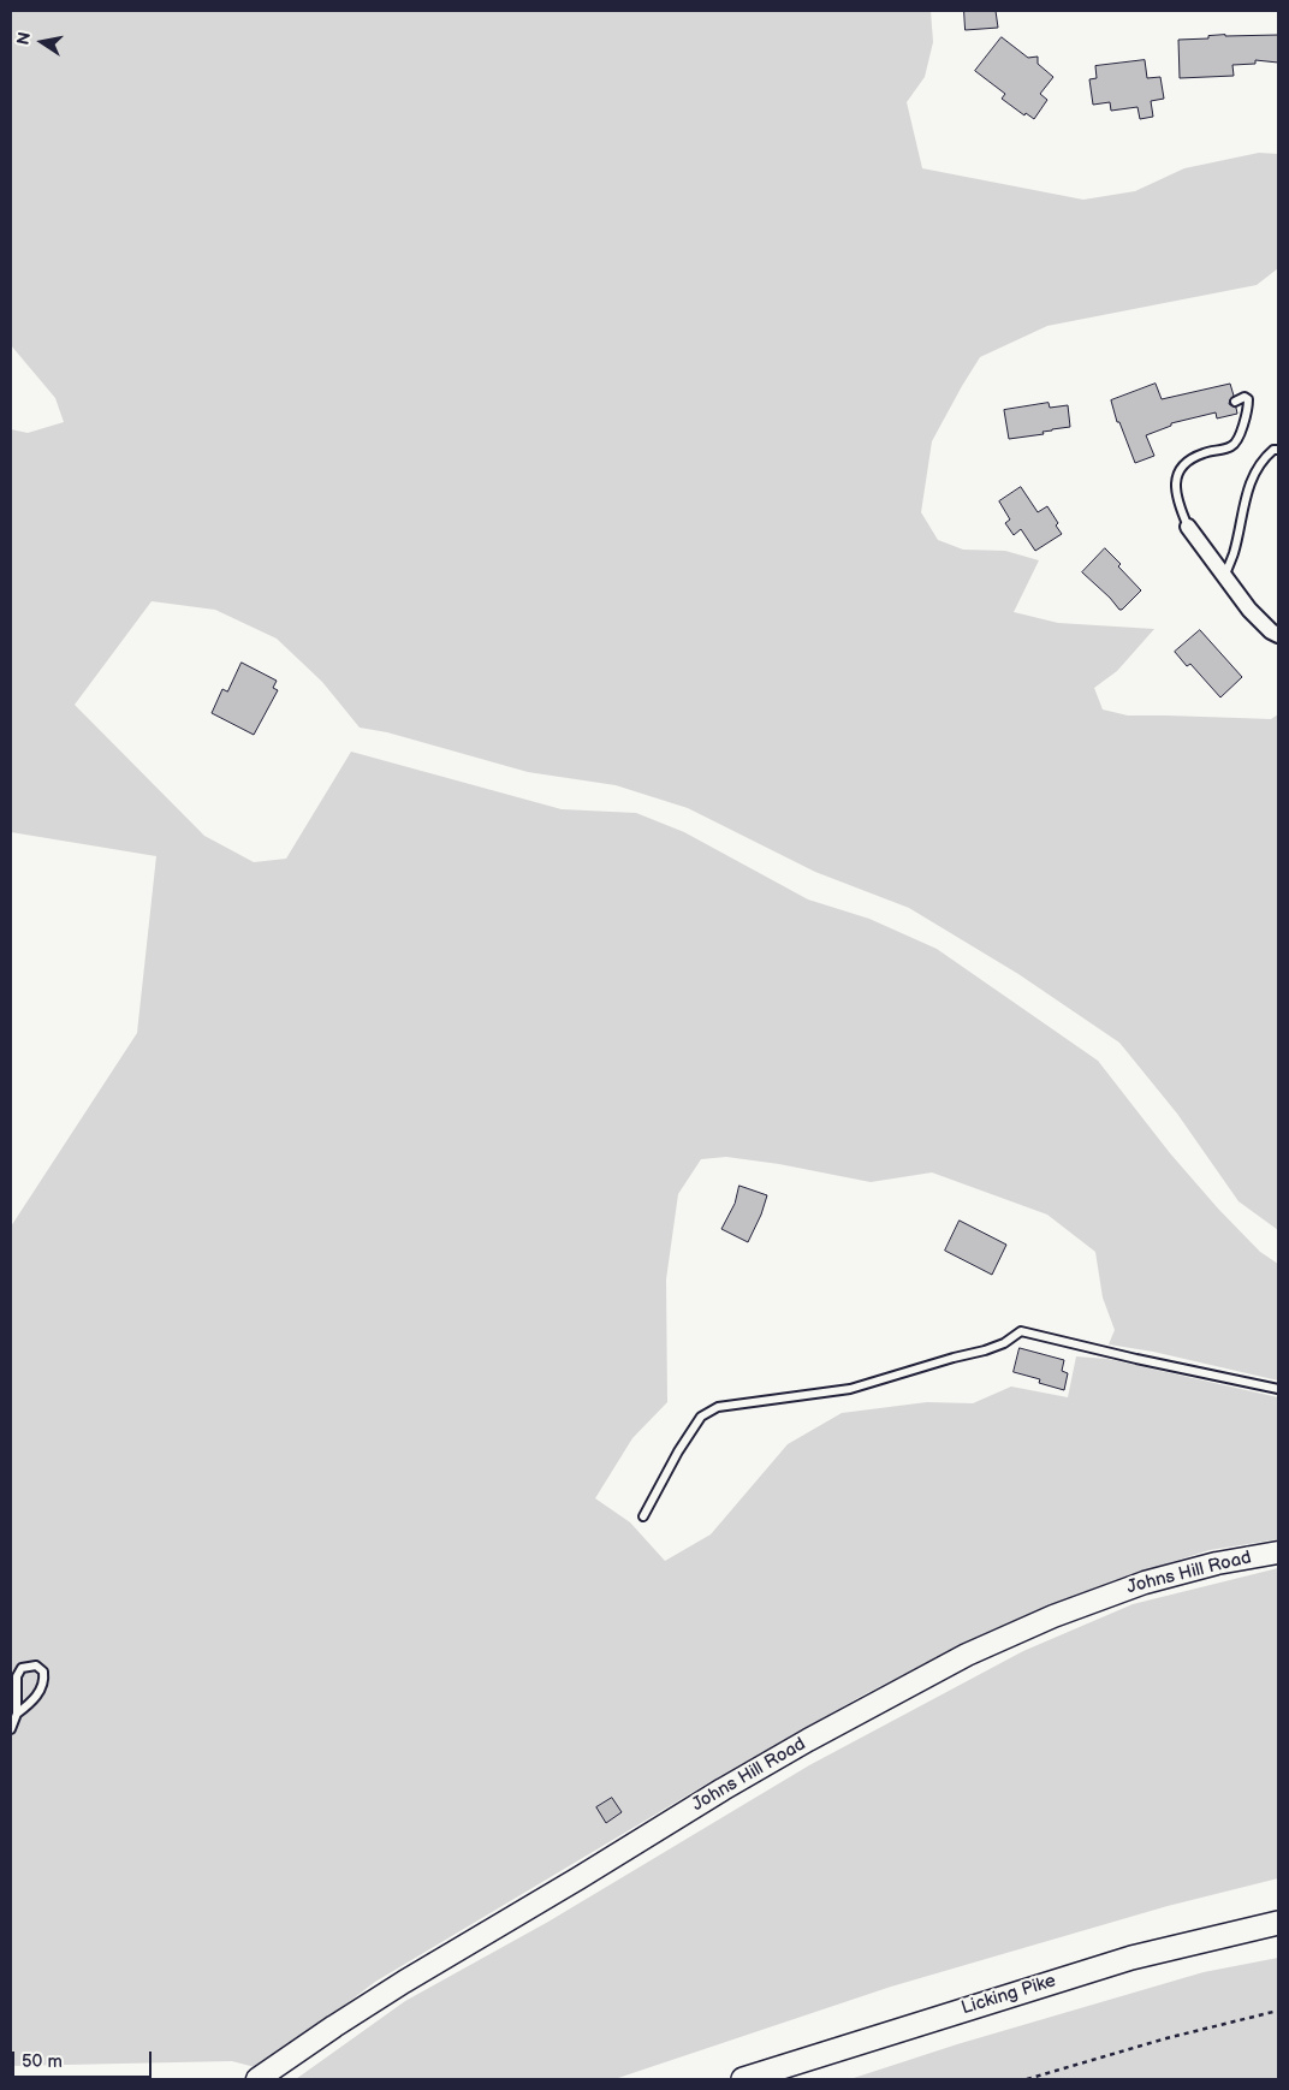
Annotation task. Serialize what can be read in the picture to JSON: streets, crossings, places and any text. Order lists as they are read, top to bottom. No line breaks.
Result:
{"streets":{"main road":["Johns Hill Road","Licking Pike"]},"scale_bar":"50 m","north":"left"}
